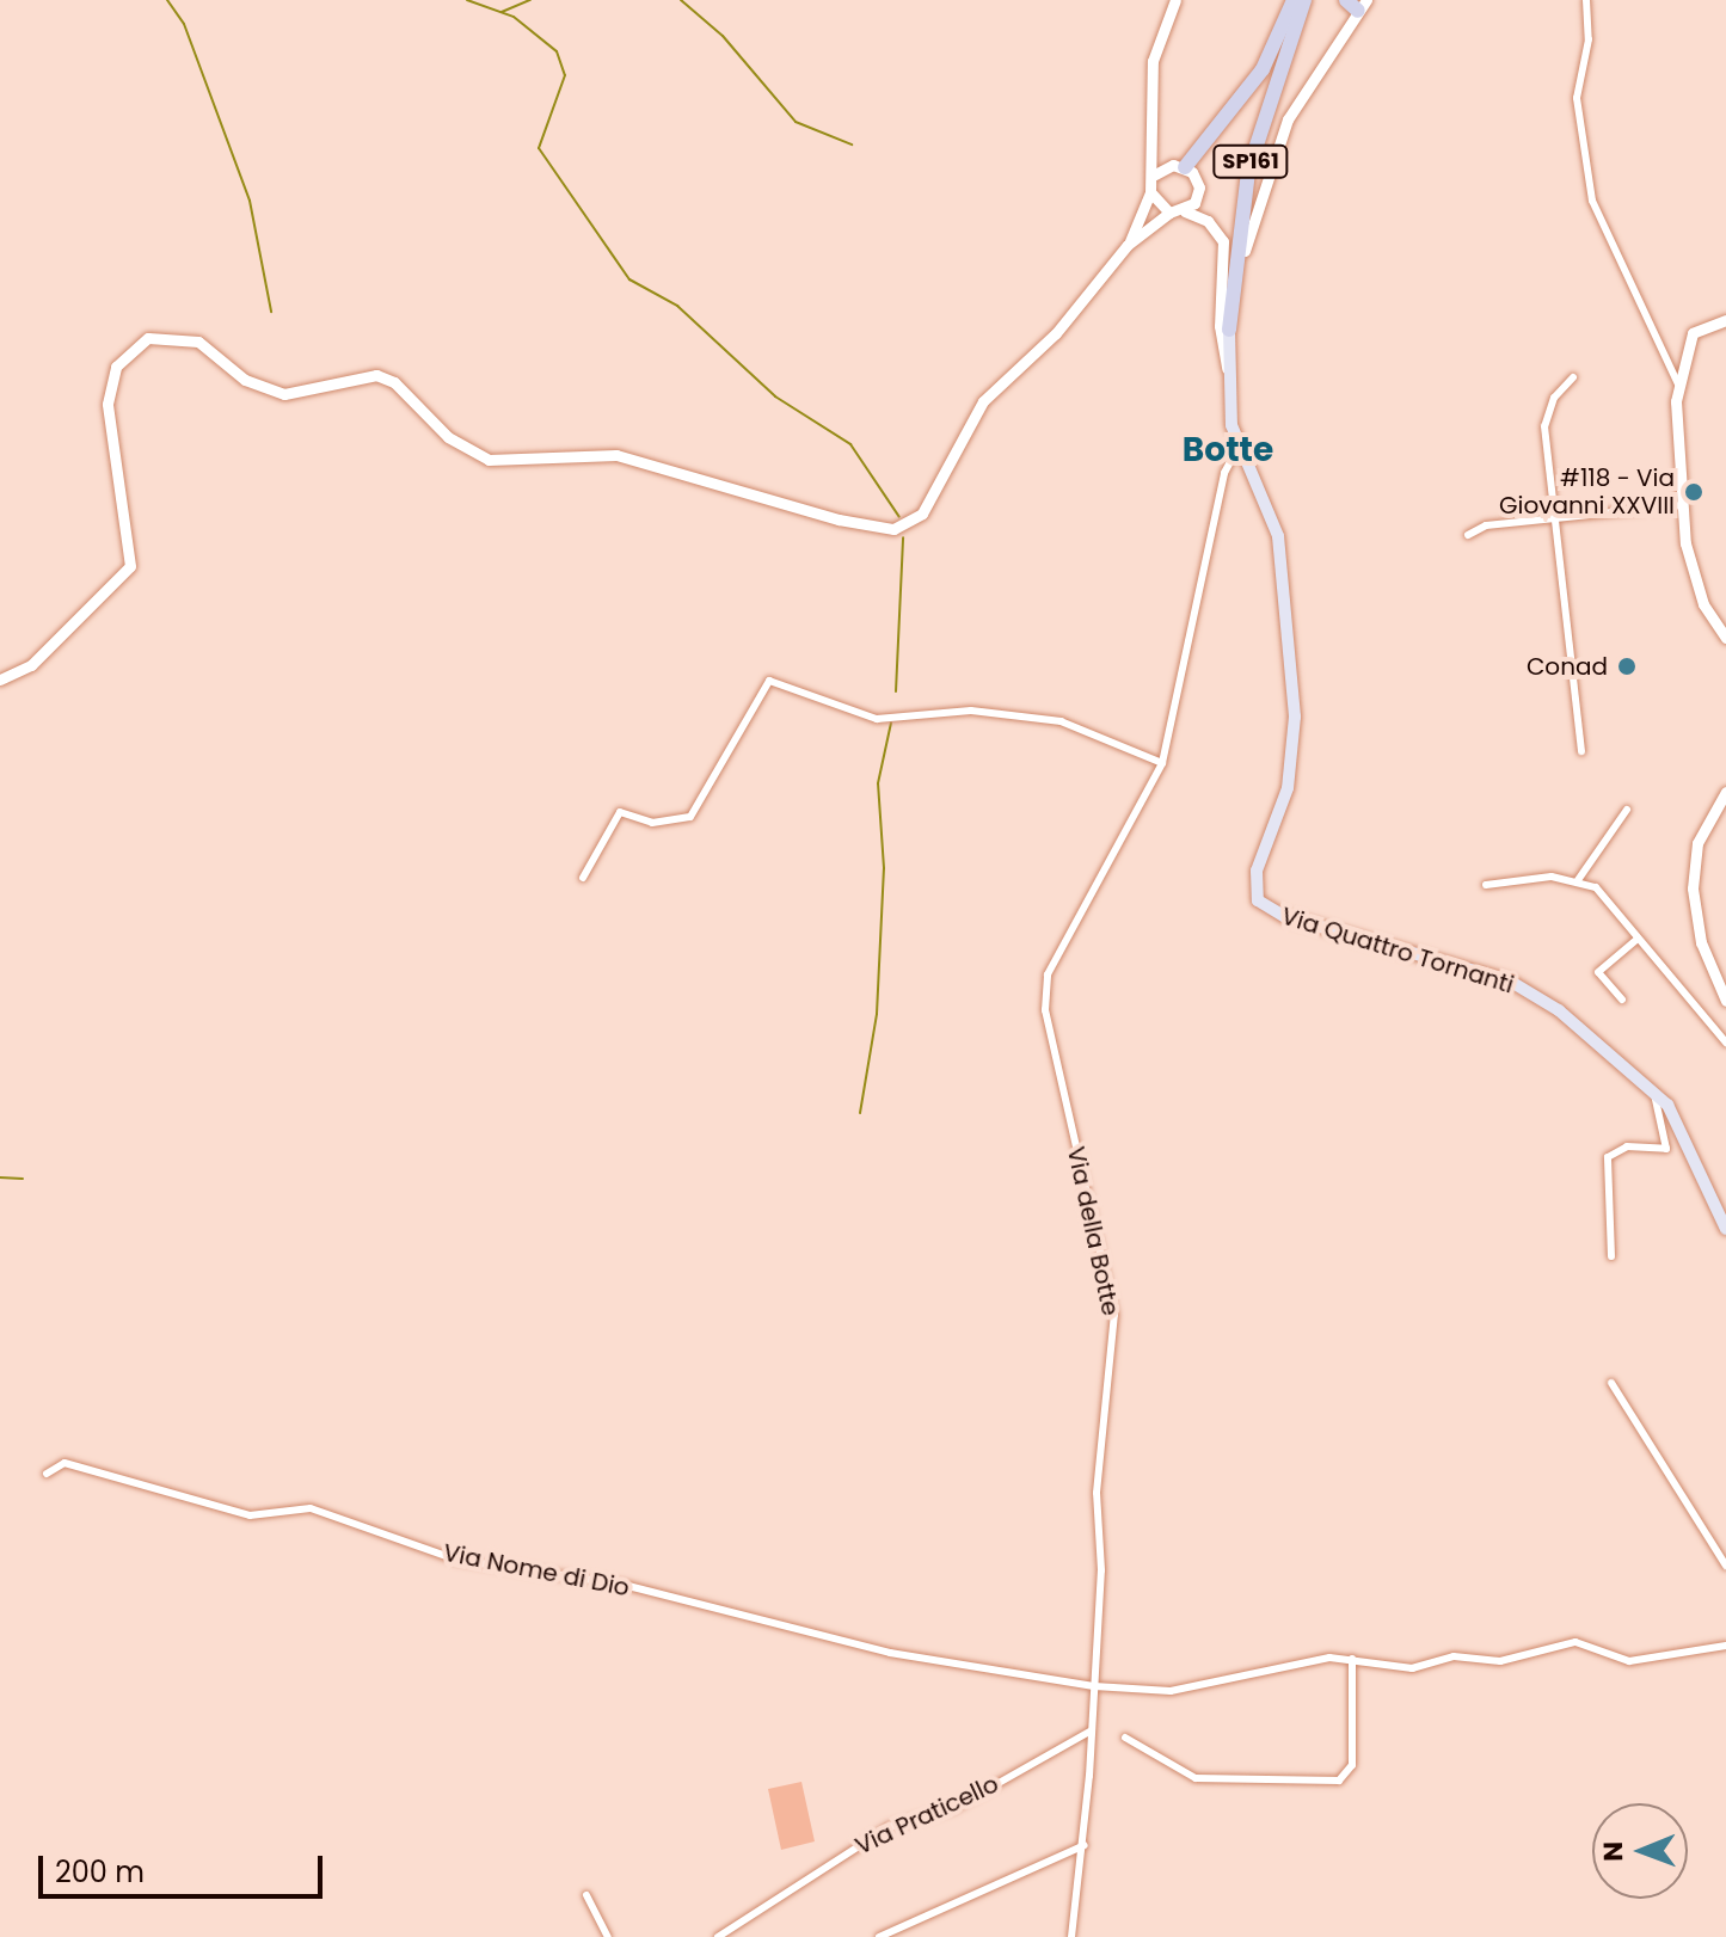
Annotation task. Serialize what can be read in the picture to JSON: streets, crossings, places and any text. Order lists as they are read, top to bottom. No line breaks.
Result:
{"streets":{"highway":["SP161"],"main road":["Via Quattro Tornanti"],"street":["Via della Botte","Via Nome di Dio","Via Praticello"]},"crossings":[["SP161","Via Quattro Tornanti"],["Via Quattro Tornanti","Via della Botte"],["Via della Botte","Via Nome di Dio"],["Via della Botte","Via Praticello"]],"districts":["Botte"],"places":["#118 - Via Giovanni XXVIII","Conad"],"scale_bar":"200 m","north":"left"}
